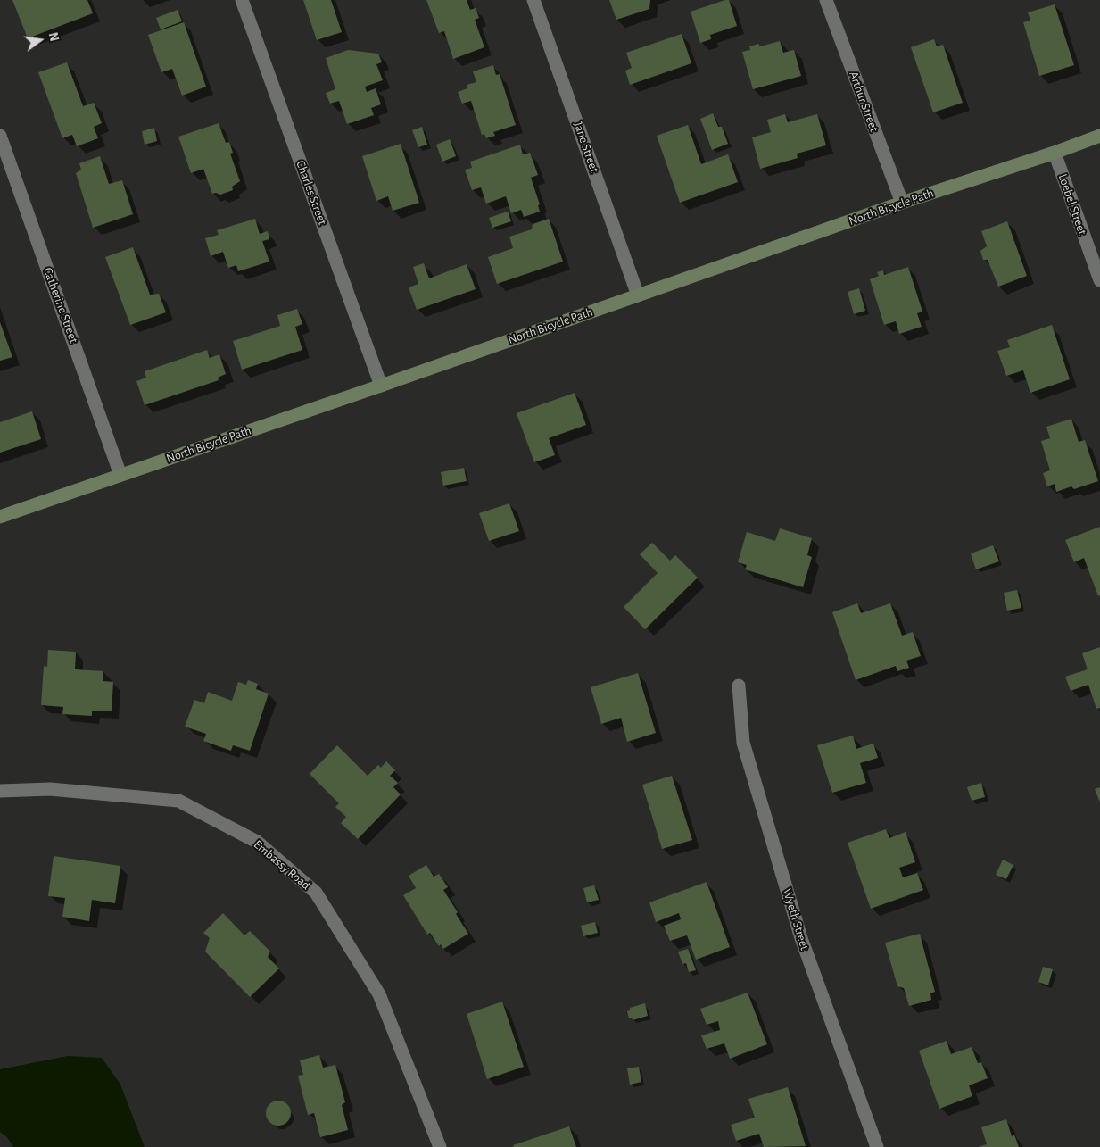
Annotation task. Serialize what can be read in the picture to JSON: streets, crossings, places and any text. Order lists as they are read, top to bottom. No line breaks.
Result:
{"streets":{"street":["Arthur Street","Jane Street","Charles Street","Loebel Street","North Bicycle Path","Catherine Street","Embassy Road","Wyeth Street"]},"crossings":[["Arthur Street","North Bicycle Path"],["Jane Street","North Bicycle Path"],["Charles Street","North Bicycle Path"],["Loebel Street","North Bicycle Path"],["North Bicycle Path","Catherine Street"]],"north":"right"}
